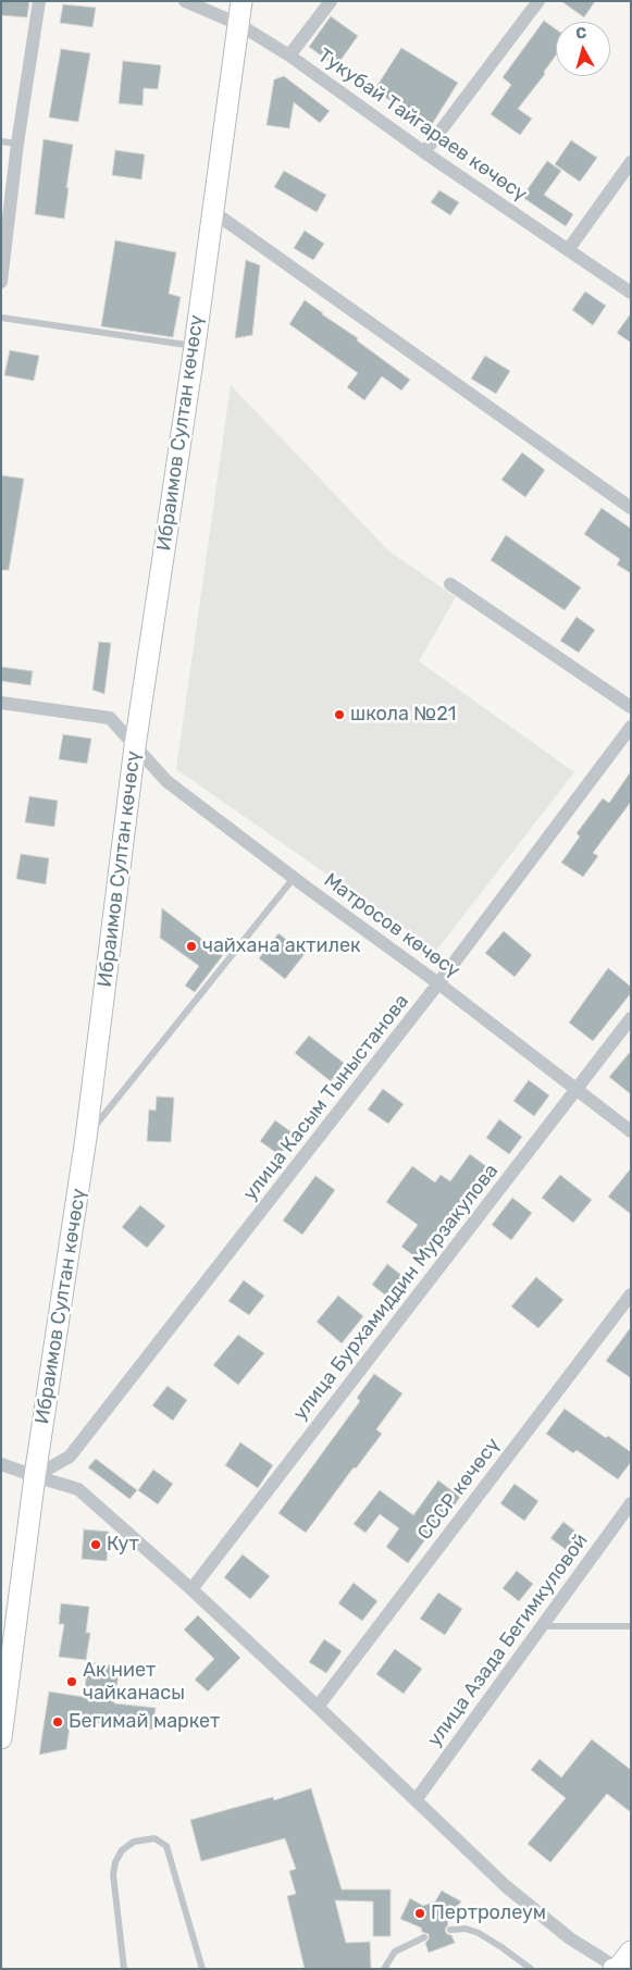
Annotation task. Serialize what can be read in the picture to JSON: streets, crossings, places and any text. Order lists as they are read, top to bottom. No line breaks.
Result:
{"streets":{"main road":["Ибраимов Султан көчөсү"],"street":["Тукубай Тайгараев көчөсү","Матросов көчөсү","улица Касым Тыныстанова","улица Бурхамиддин Мурзакулова","СССР көчөсү","улица Азада Бегимкуловой"]},"crossings":[["Тукубай Тайгараев көчөсү","Ибраимов Султан көчөсү"],["Ибраимов Султан көчөсү","Матросов көчөсү"],["Ибраимов Султан көчөсү","улица Касым Тыныстанова"],["Матросов көчөсү","улица Касым Тыныстанова"],["Матросов көчөсү","улица Бурхамиддин Мурзакулова"]],"places":["школа №21","чайхана актилек","Кут","Ак ниет чайканасы","Бегимай маркет","Пертролеум"],"north":"top"}
